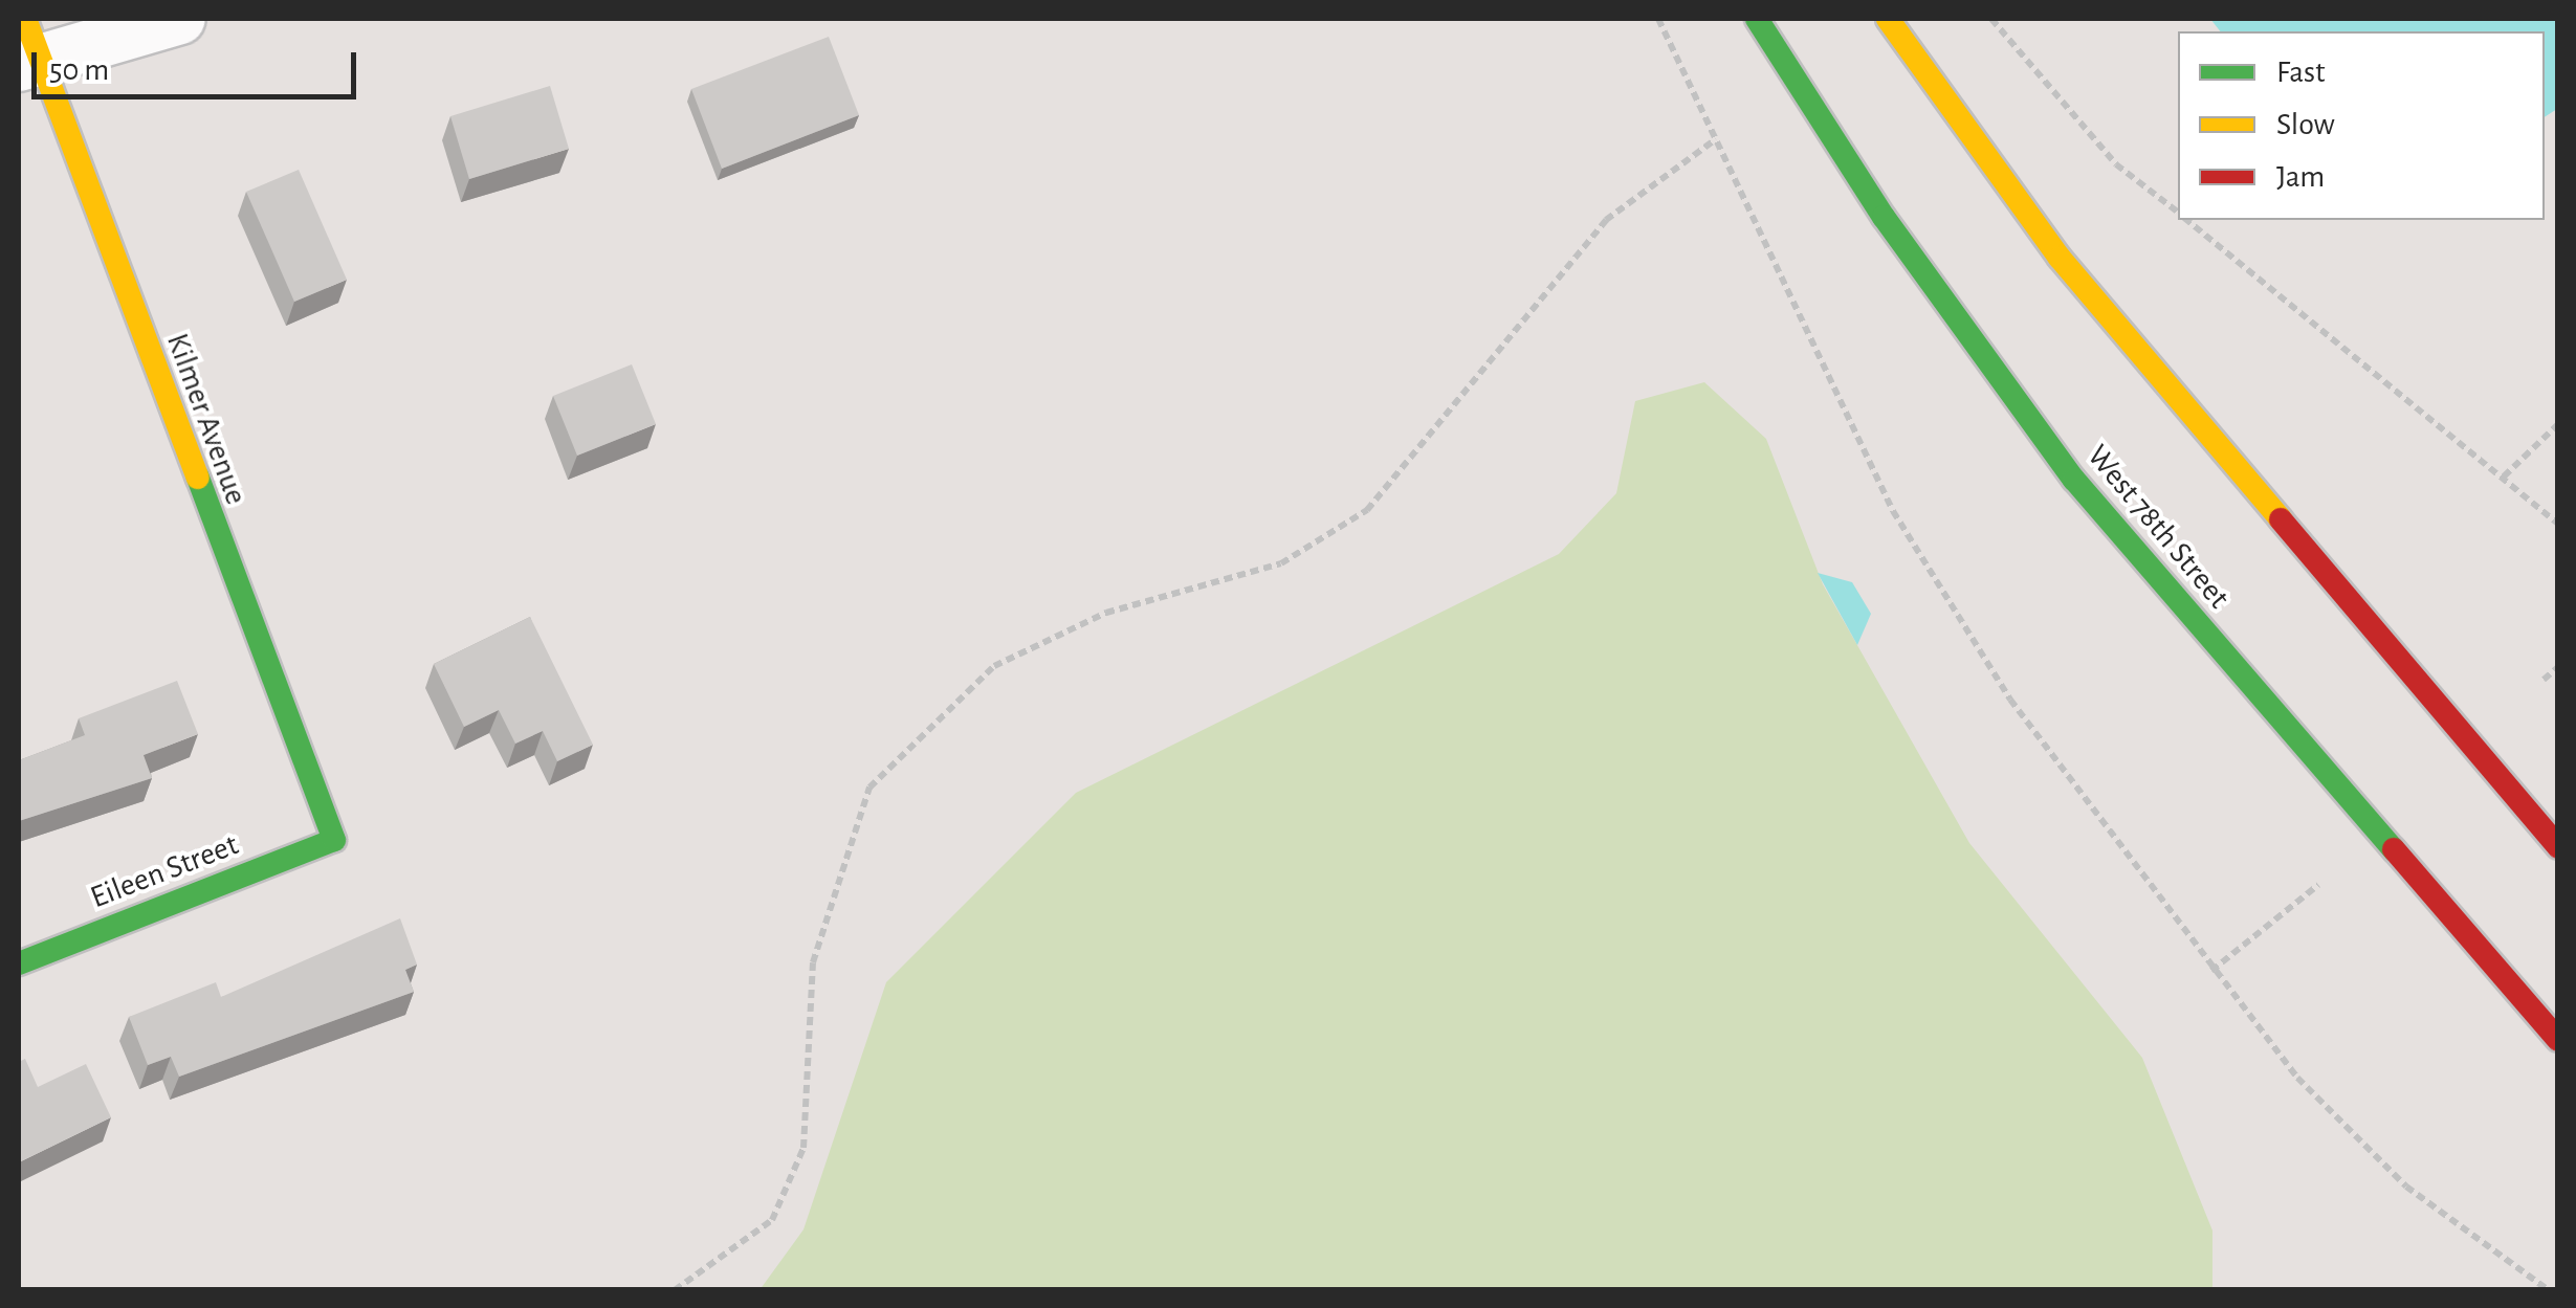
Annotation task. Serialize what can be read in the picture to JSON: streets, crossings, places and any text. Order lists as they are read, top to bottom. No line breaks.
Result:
{"streets":{"main road":["Kilmer Avenue","West 78th Street","Eileen Street"]},"crossings":[["Kilmer Avenue","Eileen Street"]],"legend":["Fast","Slow","Jam"],"scale_bar":"50 m"}
